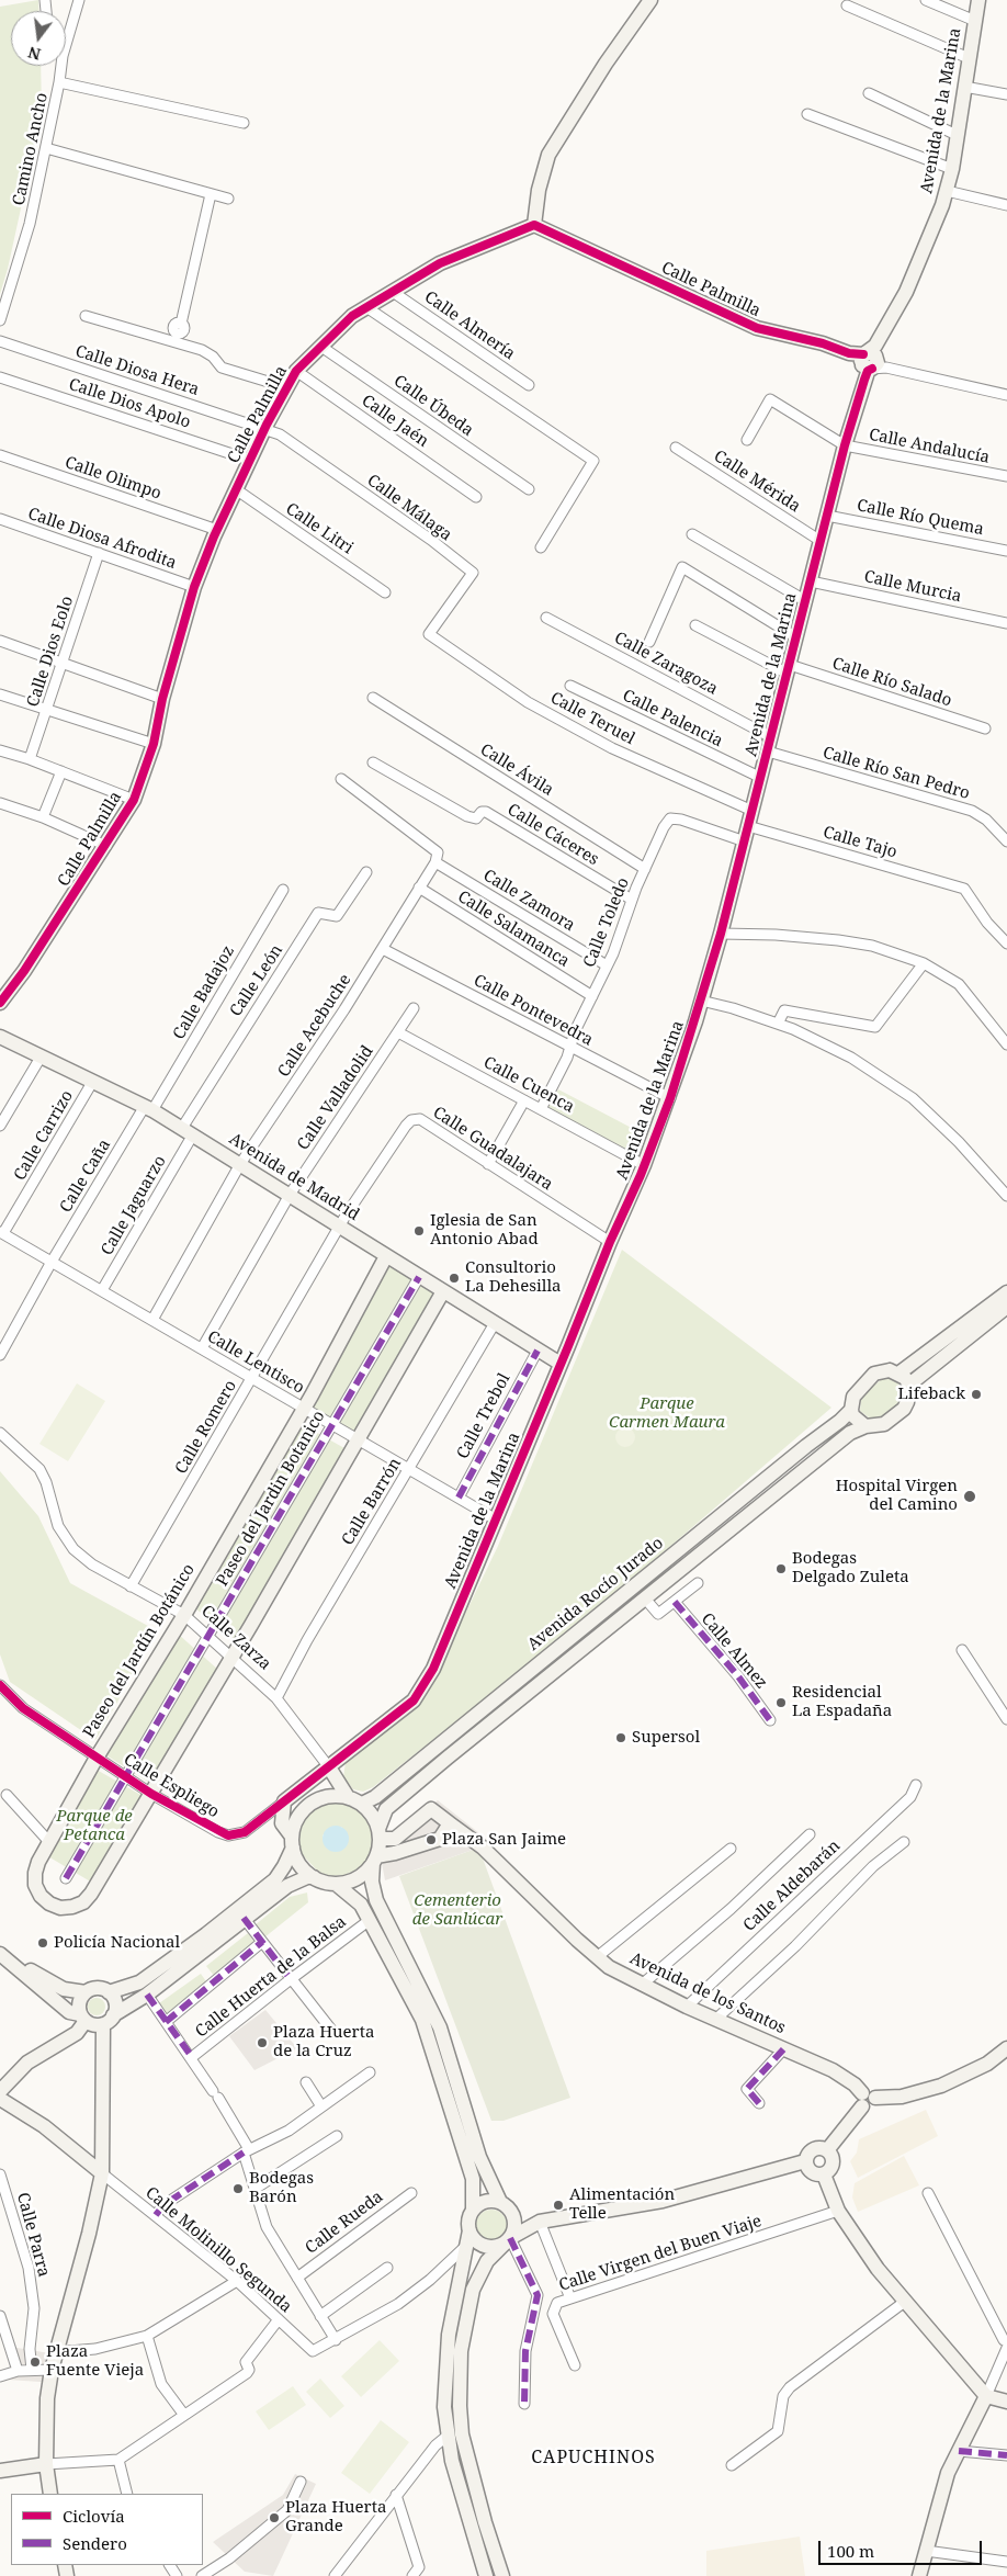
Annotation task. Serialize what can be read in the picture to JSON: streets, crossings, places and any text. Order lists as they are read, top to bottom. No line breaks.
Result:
{"streets":{"street":["Avenida de la Marina","Camino Ancho","Calle Palmilla","Calle Almería","Calle Diosa Hera","Calle Dios Apolo","Calle Úbeda","Calle Jaén","Calle Andalucía","Calle Olimpo","Calle Mérida","Calle Málaga","Calle Río Quema","Calle Litri","Calle Diosa Afrodita","Calle Murcia","Calle Dios Eolo","Calle Zaragoza","Calle Río Salado","Calle Teruel","Calle Palencia","Calle Ávila","Calle Río San Pedro","Calle Cáceres","Calle Tajo","Calle Zamora","Calle Toledo","Calle Salamanca","Calle León","Calle Badajoz","Calle Pontevedra","Calle Acebuche","Calle Cuenca","Calle Valladolid","Calle Carrizo","Calle Guadalajara","Calle Caña","Avenida de Madrid","Calle Jaguarzo","Calle Lentisco","Calle Trebol","Calle Romero","Paseo del Jardin Botanico","Calle Barrón","Avenida Rocío Jurado","Calle Zarza","Paseo del Jardín Botánico","Calle Almez","Calle Espliego","Calle Aldebarán","Calle Huerta de la Balsa","Avenida de los Santos","Calle Rueda","Calle Parra","Calle Molinillo Segunda","Calle Virgen del Buen Viaje"]},"crossings":[["Avenida de la Marina","Calle Palmilla"],["Avenida de la Marina","Calle Andalucía"],["Avenida de la Marina","Calle Mérida"],["Avenida de la Marina","Calle Río Quema"],["Avenida de la Marina","Calle Murcia"],["Avenida de la Marina","Calle Zaragoza"],["Avenida de la Marina","Calle Río Salado"],["Avenida de la Marina","Calle Teruel"],["Avenida de la Marina","Calle Palencia"],["Avenida de la Marina","Calle Río San Pedro"],["Avenida de la Marina","Calle Tajo"],["Avenida de la Marina","Calle Toledo"],["Avenida de la Marina","Calle Pontevedra"],["Avenida de la Marina","Calle Cuenca"],["Avenida de la Marina","Calle Guadalajara"],["Avenida de la Marina","Avenida de Madrid"],["Avenida de la Marina","Calle Lentisco"],["Avenida de la Marina","Calle Zarza"],["Avenida de la Marina","Calle Espliego"],["Calle Palmilla","Calle Almería"],["Calle Palmilla","Calle Diosa Hera"],["Calle Palmilla","Calle Dios Apolo"],["Calle Palmilla","Calle Úbeda"],["Calle Palmilla","Calle Jaén"],["Calle Palmilla","Calle Olimpo"],["Calle Palmilla","Calle Málaga"],["Calle Palmilla","Calle Litri"],["Calle Palmilla","Calle Diosa Afrodita"],["Calle Diosa Hera","Calle Málaga"],["Calle Málaga","Calle Teruel"],["Calle Diosa Afrodita","Calle Dios Eolo"],["Calle Ávila","Calle Toledo"],["Calle Cáceres","Calle Toledo"],["Calle Zamora","Calle Toledo"],["Calle Zamora","Calle Acebuche"],["Calle Toledo","Calle Salamanca"],["Calle Toledo","Calle Pontevedra"],["Calle Toledo","Calle Cuenca"],["Calle Salamanca","Calle Acebuche"],["Calle León","Avenida de Madrid"],["Calle León","Calle Jaguarzo"],["Calle Badajoz","Calle Caña"],["Calle Badajoz","Avenida de Madrid"],["Calle Pontevedra","Calle Acebuche"],["Calle Acebuche","Avenida de Madrid"],["Calle Acebuche","Calle Lentisco"],["Calle Cuenca","Calle Valladolid"],["Calle Valladolid","Avenida de Madrid"],["Calle Valladolid","Calle Lentisco"],["Calle Carrizo","Avenida de Madrid"],["Calle Carrizo","Calle Lentisco"],["Calle Guadalajara","Avenida de Madrid"],["Calle Guadalajara","Calle Romero"],["Calle Caña","Avenida de Madrid"],["Calle Caña","Calle Lentisco"],["Avenida de Madrid","Calle Jaguarzo"],["Avenida de Madrid","Calle Trebol"],["Avenida de Madrid","Calle Romero"],["Avenida de Madrid","Paseo del Jardin Botanico"],["Avenida de Madrid","Calle Barrón"],["Avenida de Madrid","Paseo del Jardín Botánico"],["Calle Jaguarzo","Calle Lentisco"],["Calle Lentisco","Calle Trebol"],["Calle Lentisco","Calle Romero"],["Calle Lentisco","Paseo del Jardin Botanico"],["Calle Lentisco","Calle Barrón"],["Calle Lentisco","Paseo del Jardín Botánico"],["Calle Romero","Calle Zarza"],["Paseo del Jardin Botanico","Calle Zarza"],["Paseo del Jardin Botanico","Calle Espliego"],["Calle Barrón","Calle Zarza"],["Avenida Rocío Jurado","Calle Zarza"],["Calle Zarza","Paseo del Jardín Botánico"],["Calle Zarza","Calle Espliego"],["Paseo del Jardín Botánico","Calle Espliego"],["Calle Aldebarán","Avenida de los Santos"]],"districts":["CAPUCHINOS"],"parks":["Parque Carmen Maura","Parque de Petanca","Cementerio de Sanlúcar"],"places":["Iglesia de San Antonio Abad","Consultorio La Dehesilla","Lifeback","Hospital Virgen del Camino","Bodegas Delgado Zuleta","Residencial La Espadaña","Supersol","Plaza San Jaime","Policía Nacional","Plaza Huerta de la Cruz","Bodegas Barón","Alimentación Telle","Plaza Fuente Vieja","Plaza Huerta Grande"],"legend":["Ciclovía","Sendero"],"scale_bar":"100 m","north":"bottom"}
